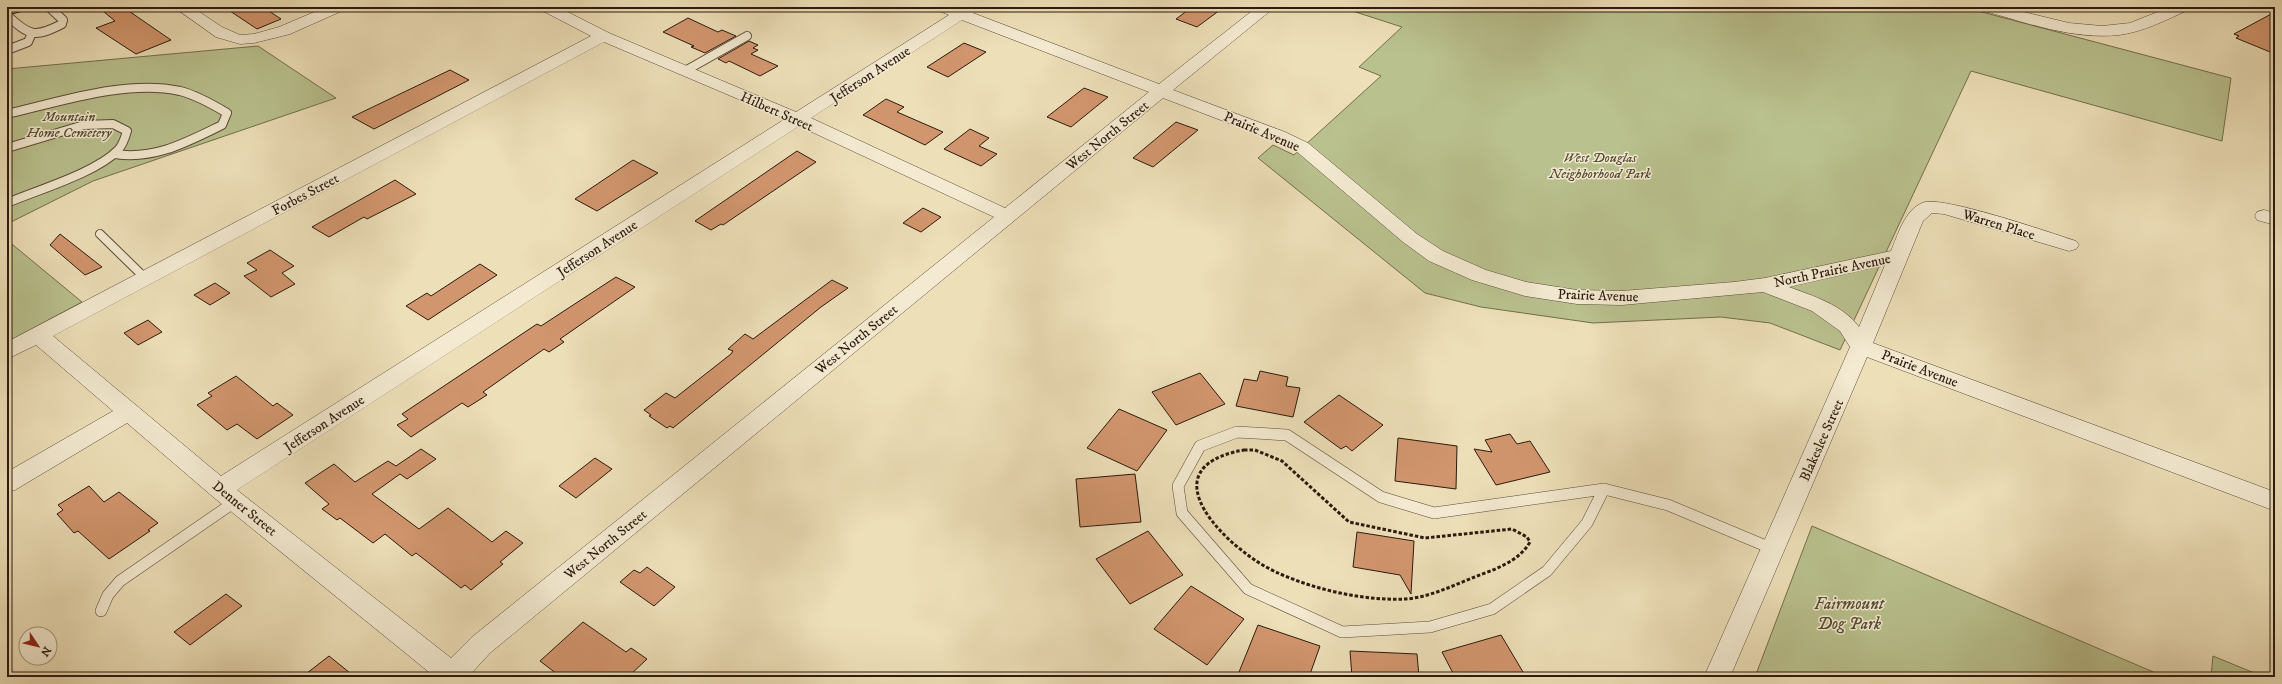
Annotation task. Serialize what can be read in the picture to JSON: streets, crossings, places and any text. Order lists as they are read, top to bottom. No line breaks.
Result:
{"streets":{"street":["Jefferson Avenue","Hilbert Street","Prairie Avenue","West North Street","Forbes Street","Warren Place","North Prairie Avenue","Blakeslee Street","Denner Street"]},"crossings":[["Jefferson Avenue","Hilbert Street"],["Jefferson Avenue","Prairie Avenue"],["Jefferson Avenue","Denner Street"],["Hilbert Street","West North Street"],["Hilbert Street","Forbes Street"],["Prairie Avenue","West North Street"],["Prairie Avenue","North Prairie Avenue"],["Prairie Avenue","Blakeslee Street"],["West North Street","Denner Street"],["Forbes Street","Denner Street"],["Warren Place","Blakeslee Street"],["North Prairie Avenue","Blakeslee Street"]],"parks":["Mountain Home Cemetery","West Douglas Neighborhood Park","Fairmount Dog Park"],"north":"bottom right"}
